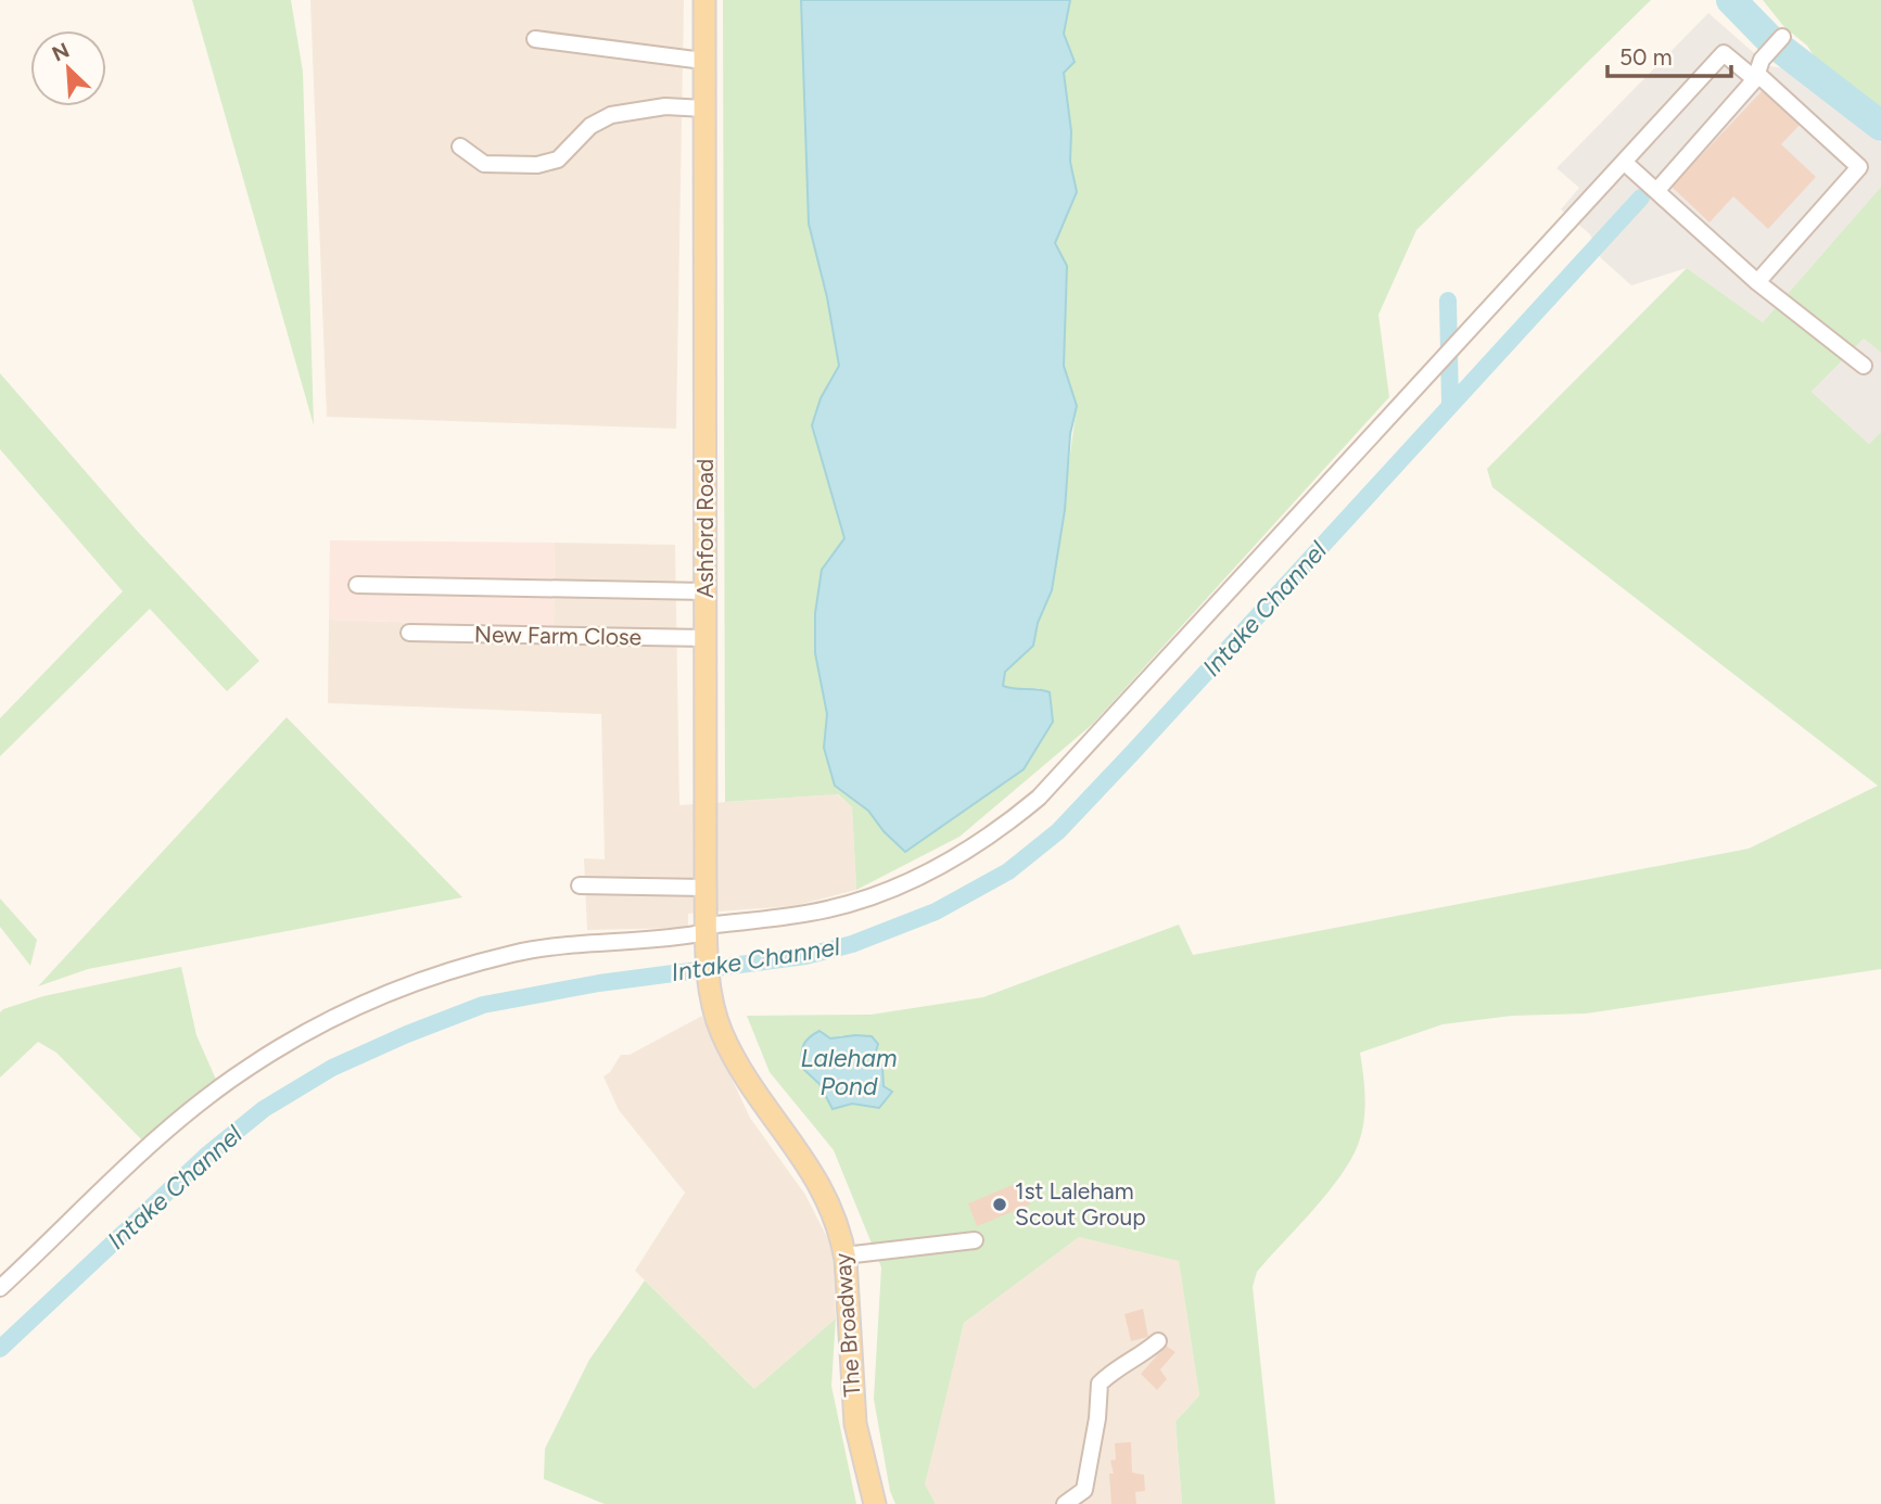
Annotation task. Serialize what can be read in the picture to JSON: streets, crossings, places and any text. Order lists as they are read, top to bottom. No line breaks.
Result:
{"streets":{"main road":["Ashford Road","The Broadway"],"street":["New Farm Close"]},"crossings":[["Ashford Road","New Farm Close"],["Ashford Road","The Broadway"]],"water":["Intake Channel","Laleham Pond"],"places":["1st Laleham Scout Group"],"scale_bar":"50 m","north":"top left"}
